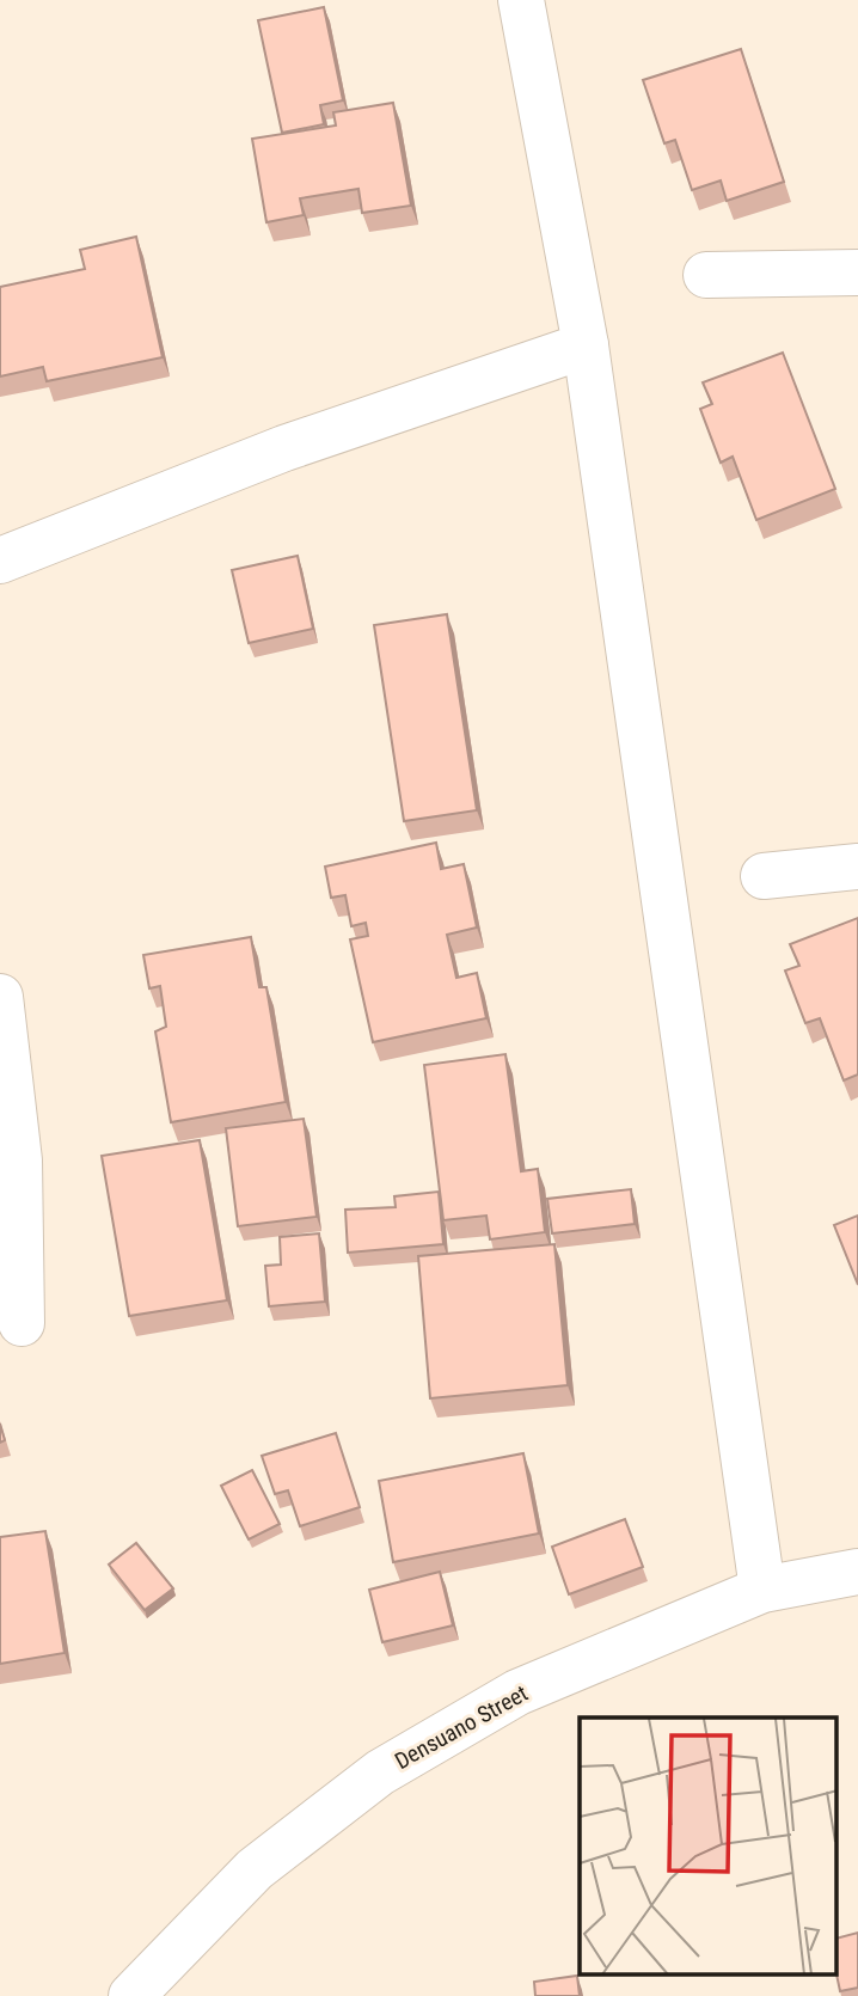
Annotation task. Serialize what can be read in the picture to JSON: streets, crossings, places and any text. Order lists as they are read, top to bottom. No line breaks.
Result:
{"streets":{"street":["Densuano Street"]}}
